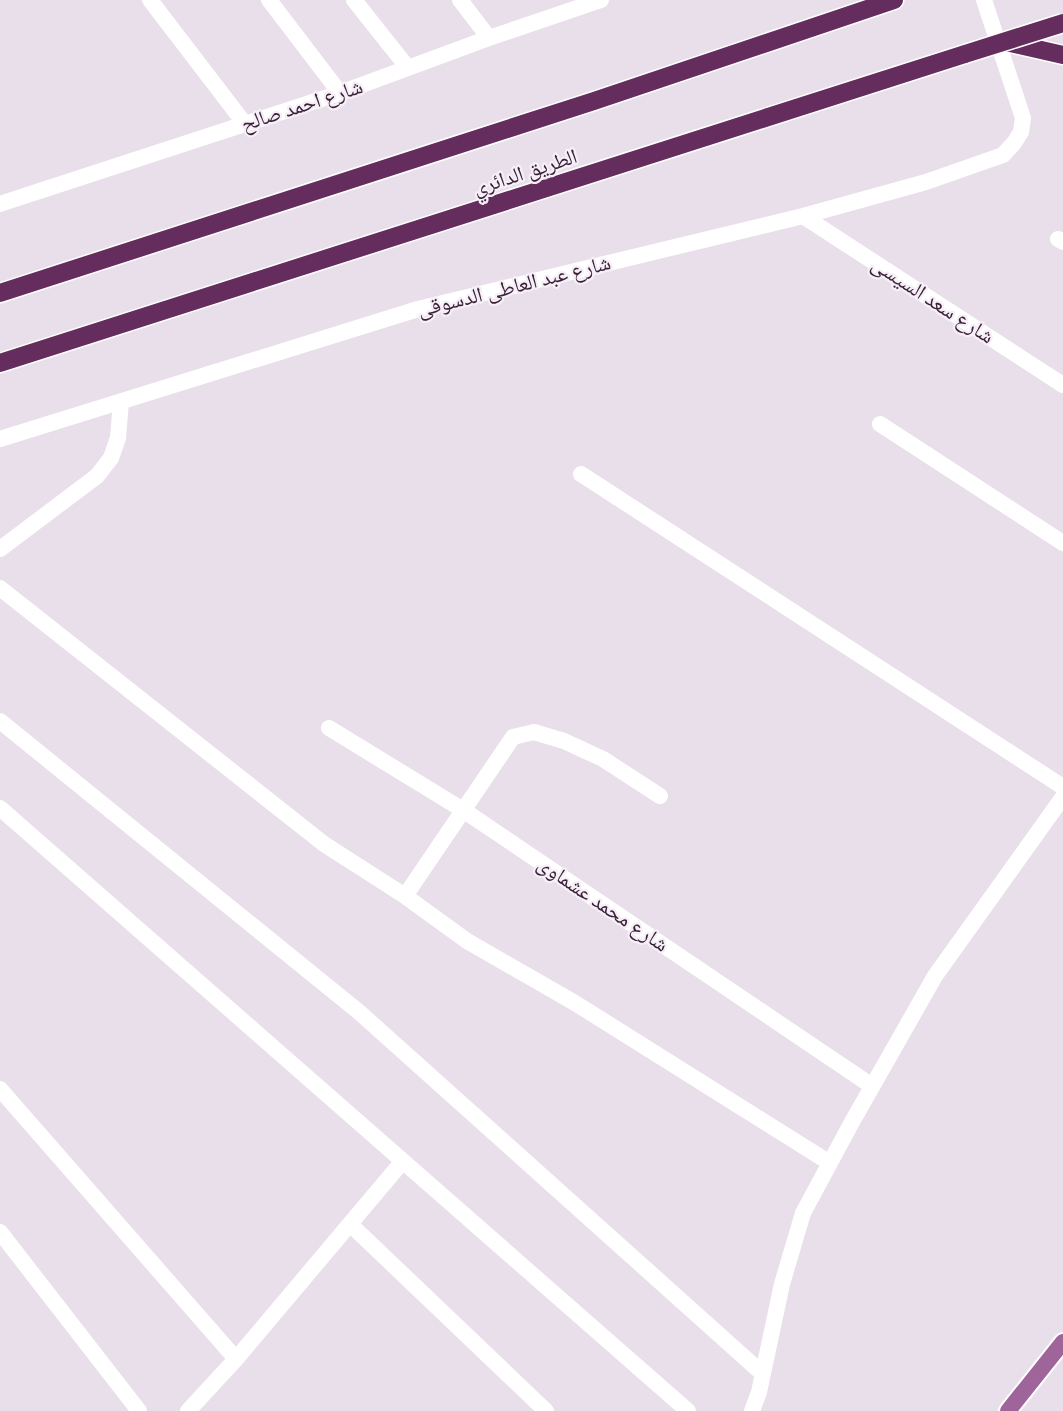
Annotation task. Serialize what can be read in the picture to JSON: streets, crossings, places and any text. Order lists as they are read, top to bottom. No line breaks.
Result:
{"streets":{"highway":["الطريق الدائري"],"street":["شارع احمد صالح","شارع عبد العاطى الدسوقى","شارع سعد السيسى","شارع محمد عشماوى"]},"crossings":[["شارع عبد العاطى الدسوقى","شارع سعد السيسى"]]}
